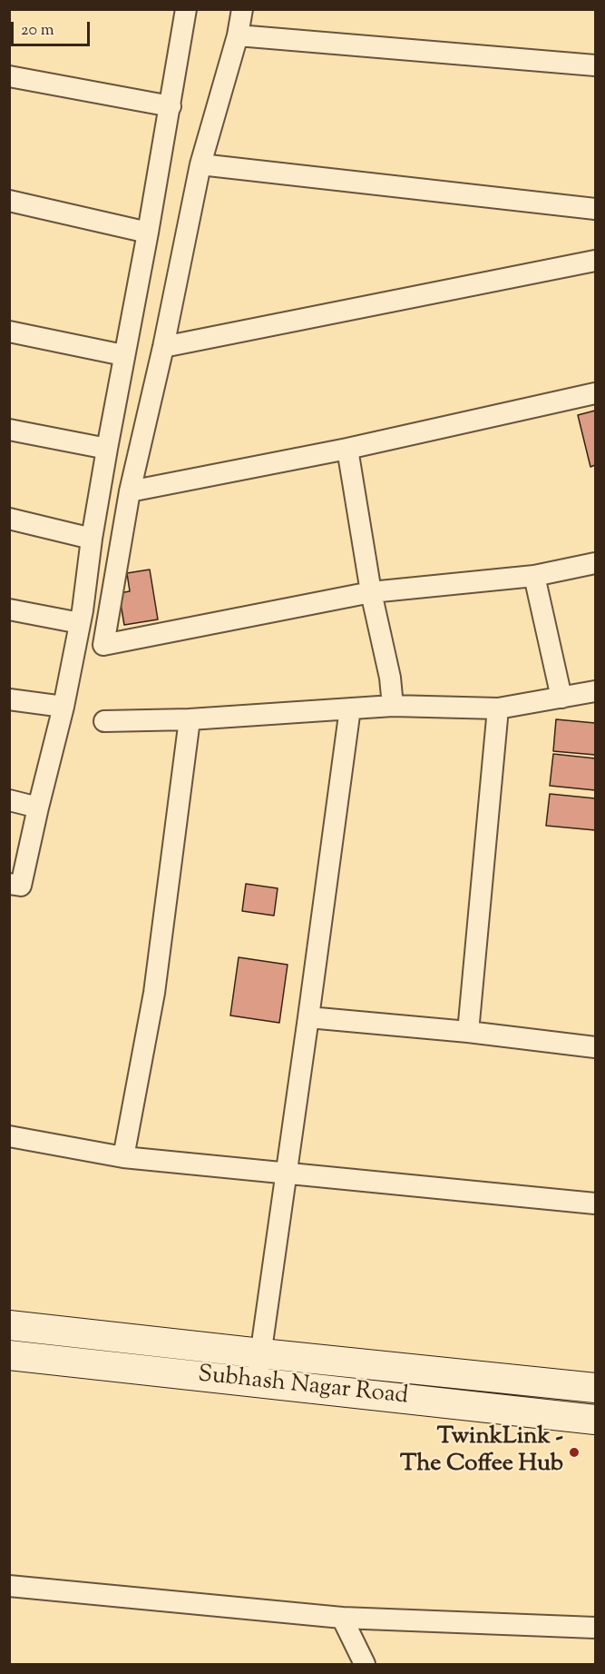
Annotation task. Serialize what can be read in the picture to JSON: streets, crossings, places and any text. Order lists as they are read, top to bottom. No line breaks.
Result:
{"streets":{"street":["Subhash Nagar Road"]},"places":["TwinkLink - The Coffee Hub"],"scale_bar":"20 m"}
